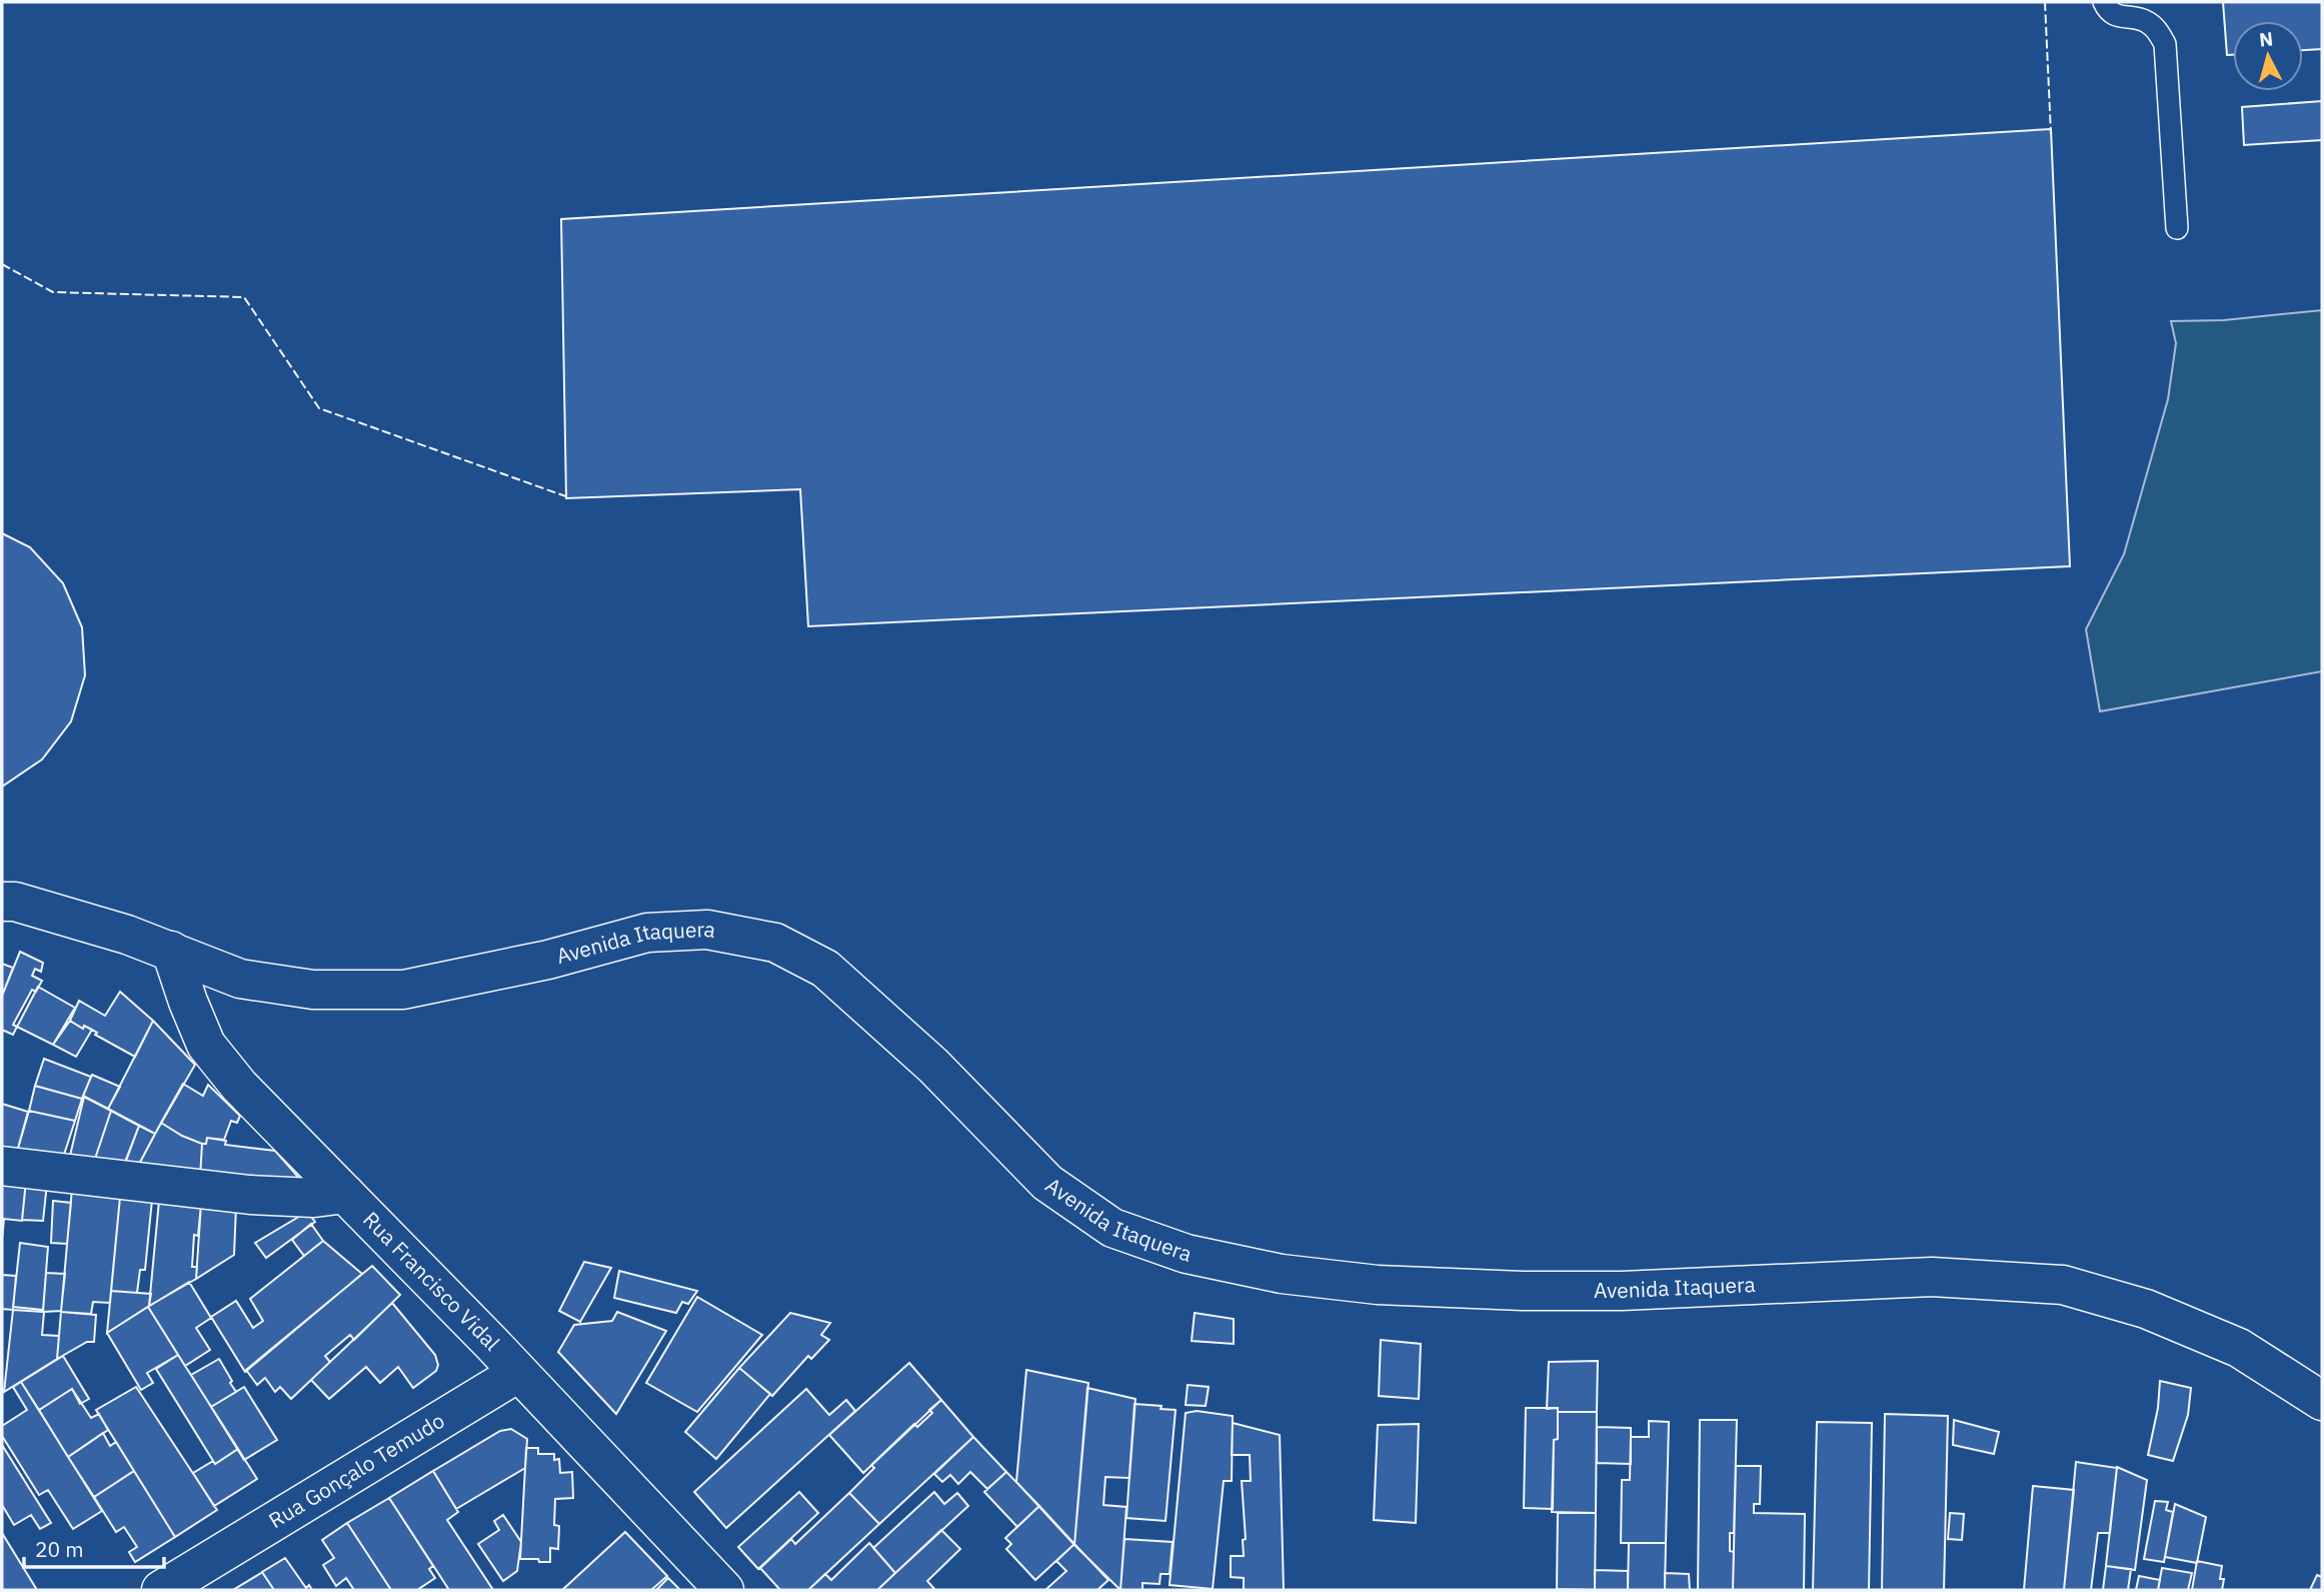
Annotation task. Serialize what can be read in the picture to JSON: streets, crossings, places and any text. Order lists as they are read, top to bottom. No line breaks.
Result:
{"streets":{"street":["Avenida Itaquera","Rua Francisco Vidal","Rua Gonçalo Temudo"]},"crossings":[["Avenida Itaquera","Rua Francisco Vidal"],["Rua Francisco Vidal","Rua Gonçalo Temudo"]],"scale_bar":"20 m","north":"top"}
